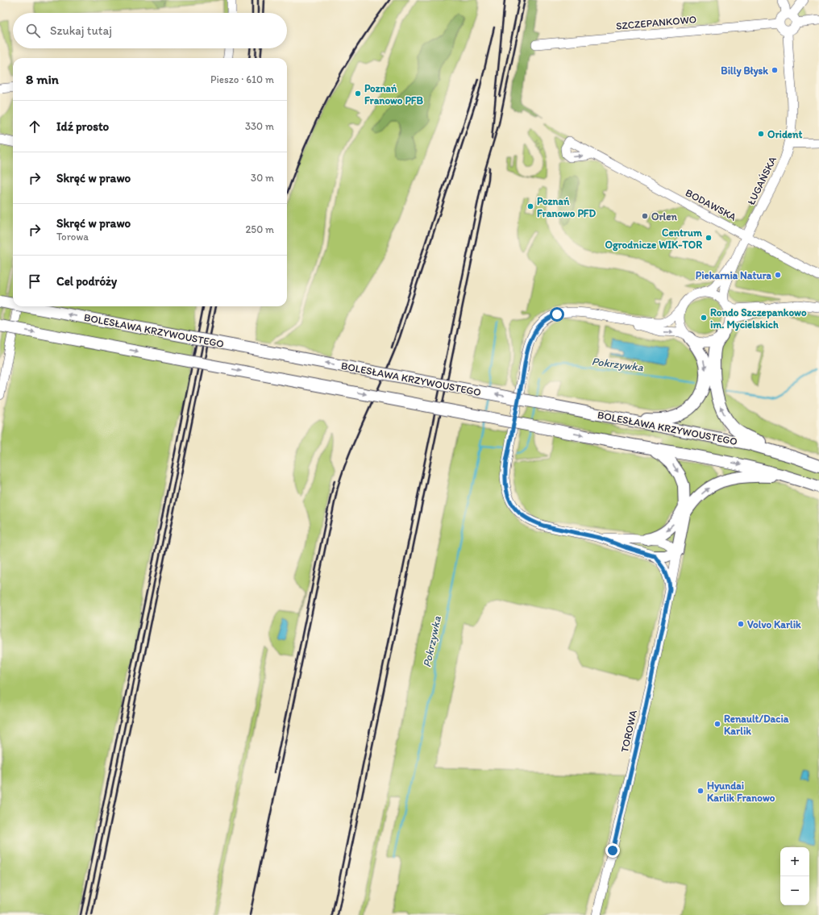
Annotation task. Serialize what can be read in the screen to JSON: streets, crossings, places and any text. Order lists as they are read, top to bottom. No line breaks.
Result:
{"streets":{"main road":["BOLESŁAWA KRZYWOUSTEGO"],"street":["SZCZEPANKOWO","ŁUGAŃSKA","BODAWSKA","TOROWA"]},"crossings":[["SZCZEPANKOWO","ŁUGAŃSKA"],["ŁUGAŃSKA","BODAWSKA"]],"water":["Pokrzywka"],"places":["Billy Błysk","Poznań Franowo PFB","Orident","Poznań Franowo PFD","Orlen","Centrum Ogrodnicze WIK-TOR","Piekarnia Natura","Rondo Szczepankowo im. Mycielskich","Volvo Karlik","Renault/Dacia Karlik","Hyundai Karlik Franowo"],"page":{"search":"Szukaj tutaj","heading":["8 min","Pieszo · 610 m"],"list":[["Idź prosto","330 m"],["Skręć w prawo","30 m"],["Skręć w prawo","Torowa","250 m"],"Cel podróży"],"map_buttons":["+","−"]}}
